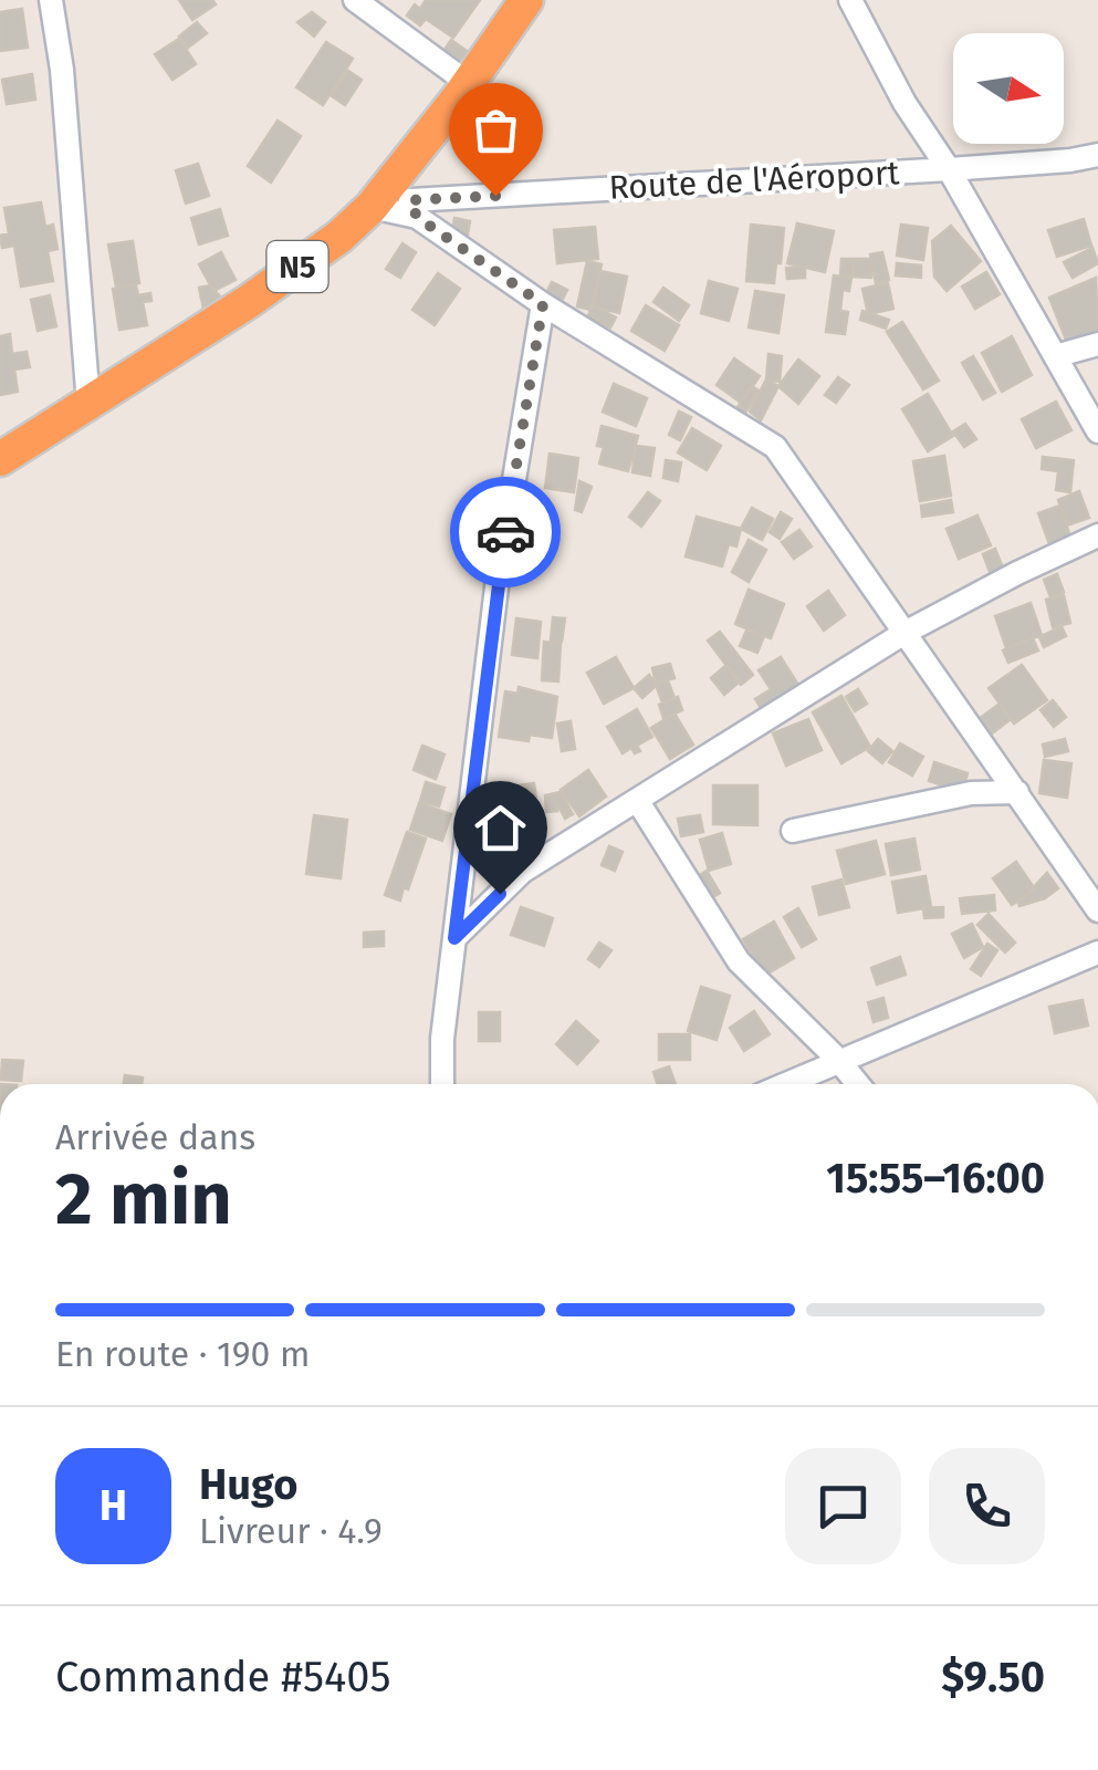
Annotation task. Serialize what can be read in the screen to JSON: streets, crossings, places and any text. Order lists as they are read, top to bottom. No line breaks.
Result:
{"streets":{"highway":["N5"],"street":["Route de l'Aéroport"]},"crossings":[["Route de l'Aéroport","N5"]],"north":"right","page":{"heading":["2 min","Arrivée dans","15:55–16:00"],"panel":["Hugo","Livreur · 4.9","Commande #5405","$9.50"],"bar":"En route · 190 m","round":"H"}}
